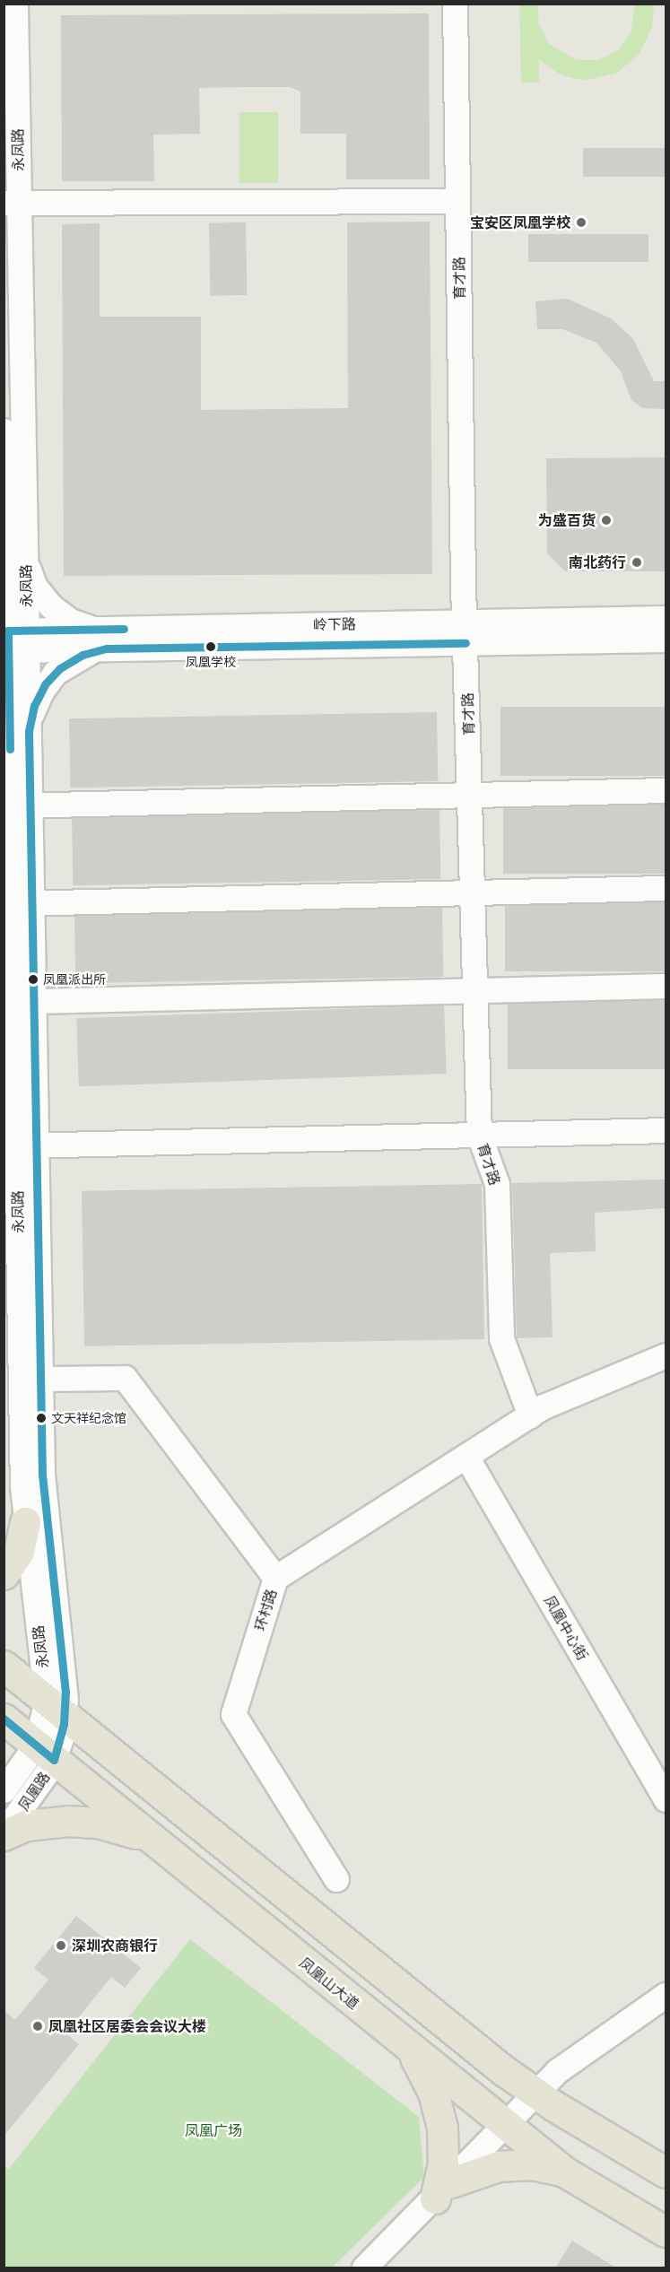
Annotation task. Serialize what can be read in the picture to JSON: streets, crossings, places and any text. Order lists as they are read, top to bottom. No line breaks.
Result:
{"streets":{"main road":["凤凰山大道"],"street":["永凤路","育才路","岭下路","环村路","凤凰中心街","凤凰路"]},"crossings":[["永凤路","岭下路"],["永凤路","凤凰路"],["育才路","岭下路"],["育才路","环村路"],["环村路","凤凰中心街"],["凤凰路","凤凰山大道"]],"parks":["凤凰广场"],"places":["宝安区凤凰学校","为盛百货","南北药行","凤凰学校","凤凰派出所","文天祥纪念馆","深圳农商银行","凤凰社区居委会会议大楼"]}
